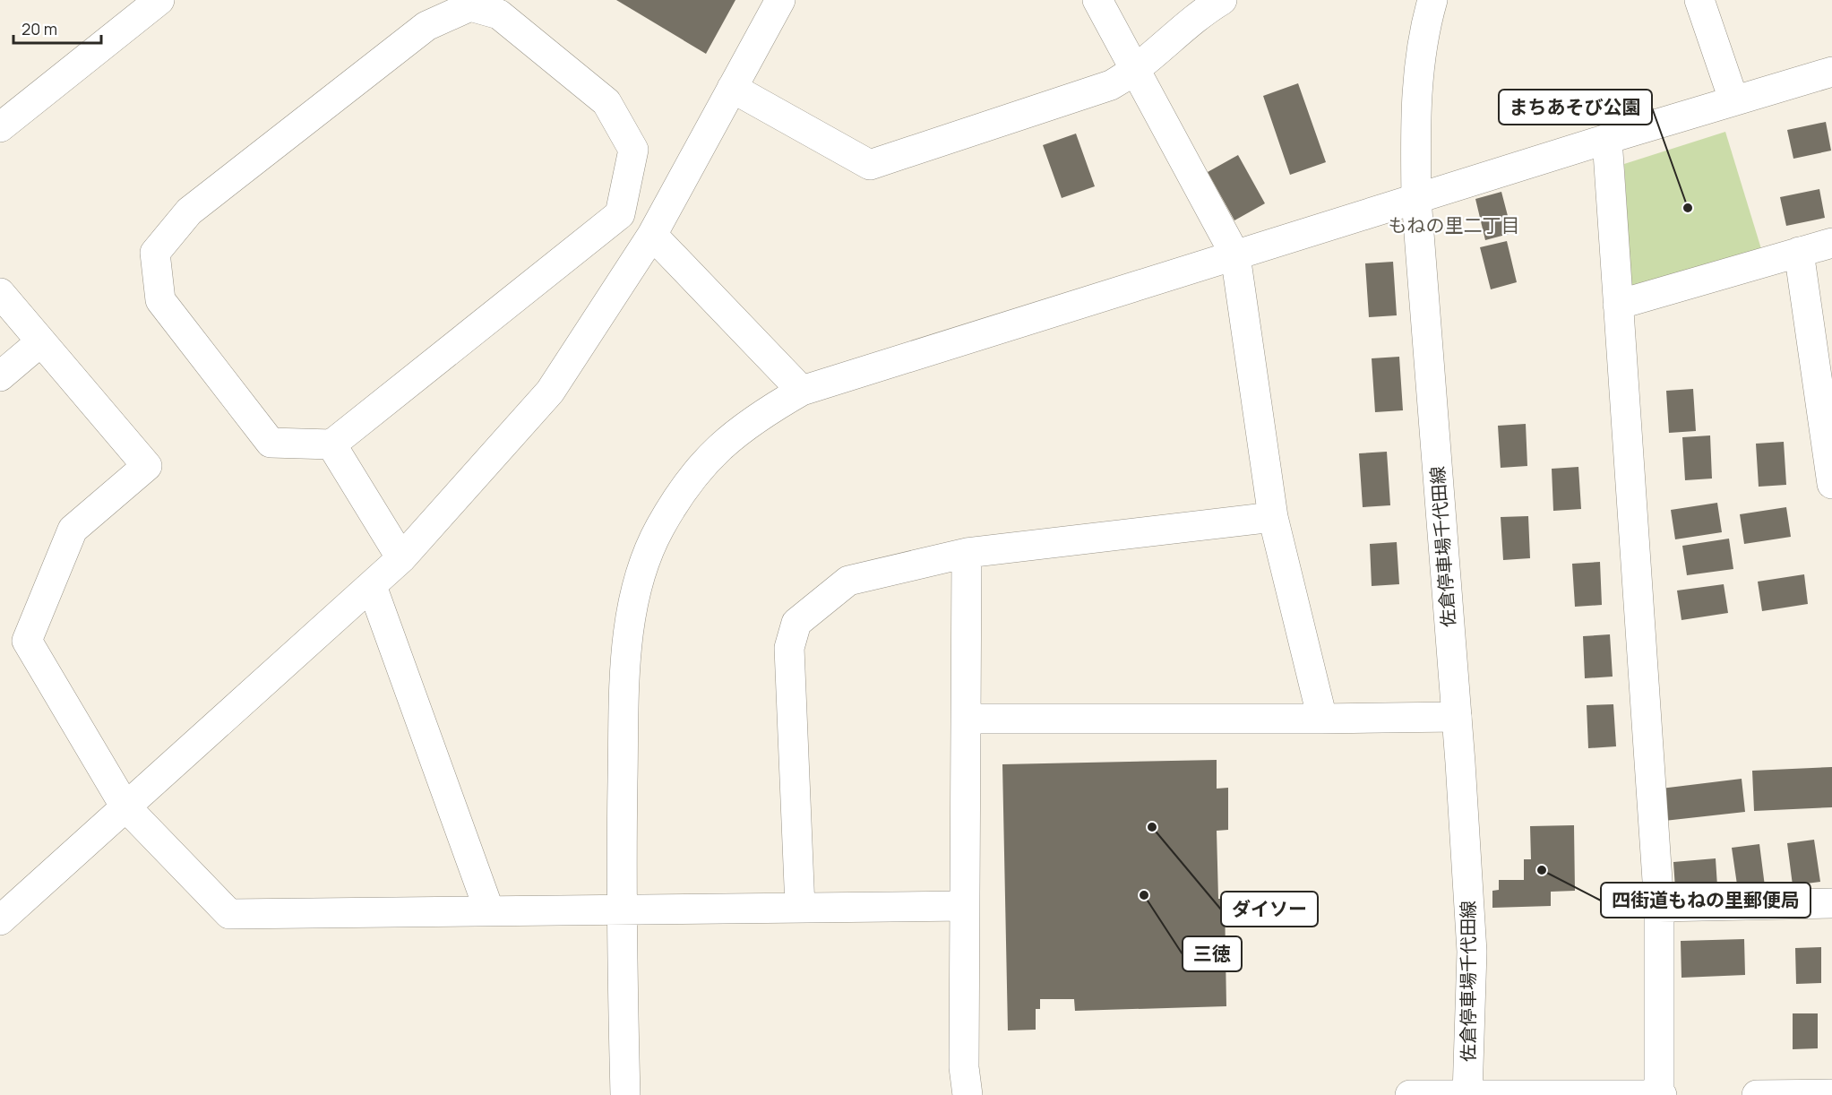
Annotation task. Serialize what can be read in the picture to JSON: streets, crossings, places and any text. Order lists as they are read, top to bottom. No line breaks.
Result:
{"streets":{"street":["佐倉停車場千代田線"]},"districts":["もねの里二丁目"],"places":["まちあそび公園","ダイソー","四街道もねの里郵便局","三徳"],"scale_bar":"20 m"}
